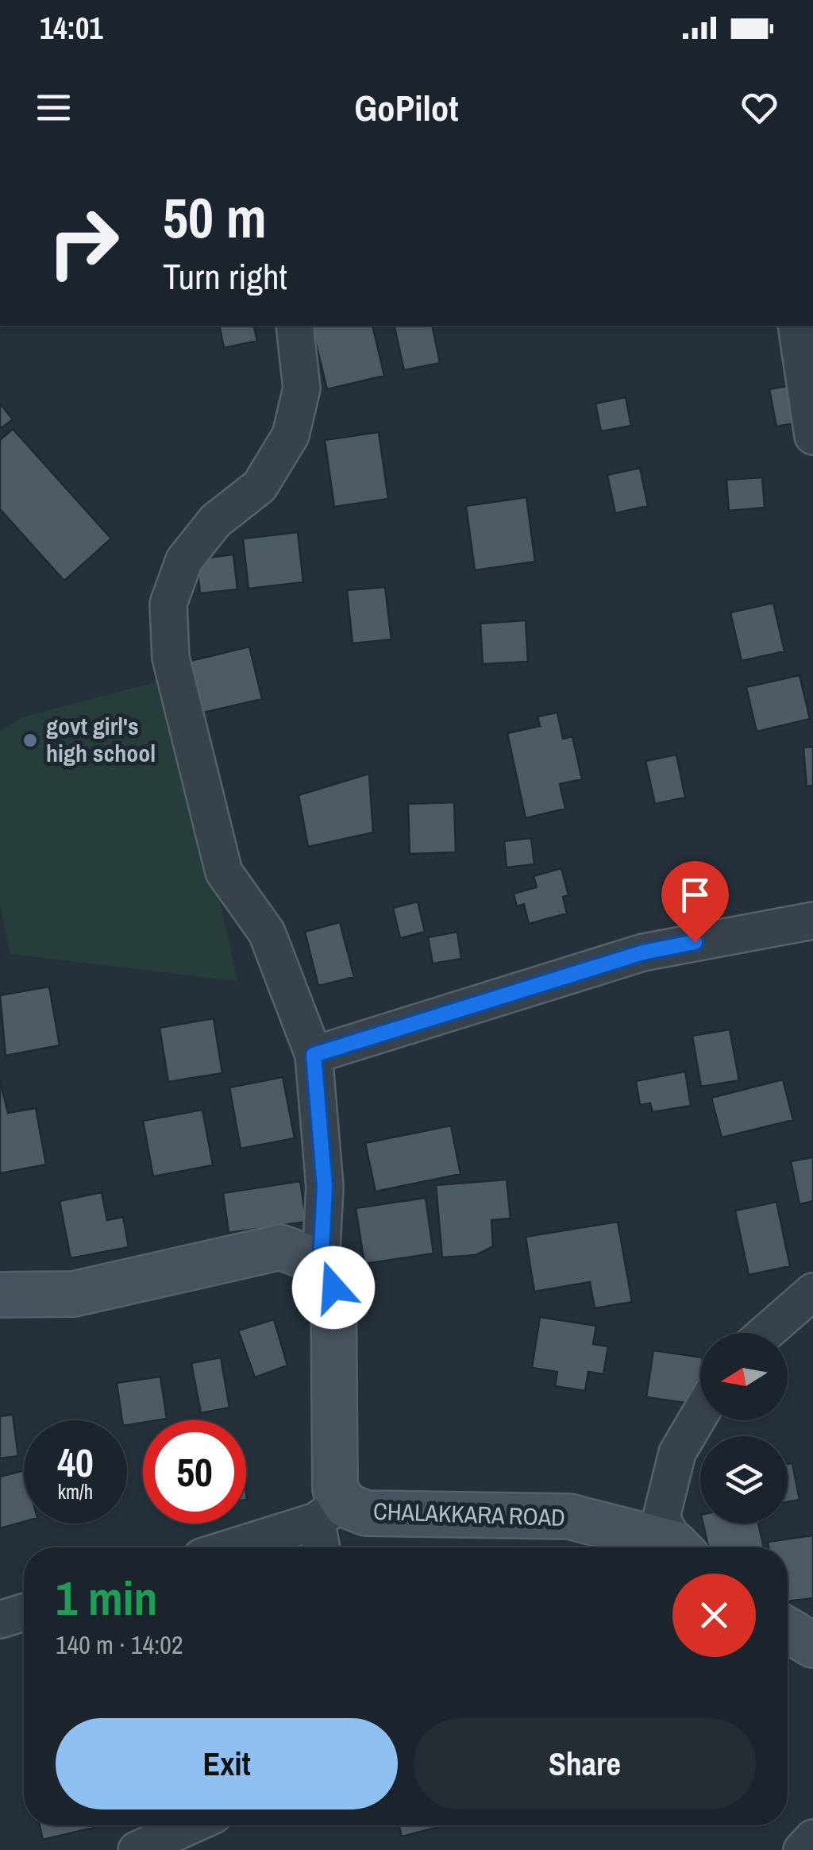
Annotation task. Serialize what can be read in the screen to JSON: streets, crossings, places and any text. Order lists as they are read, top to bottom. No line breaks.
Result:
{"streets":{"main road":["CHALAKKARA ROAD"]},"places":["govt girl's high school"],"north":"left","page":{"status":"14:01","header":"GoPilot","turn":["50 m","Turn right"],"speed":"40 km/h","limit":"50","heading":["1 min","140 m · 14:02"],"buttons":["Exit","Share"]}}
